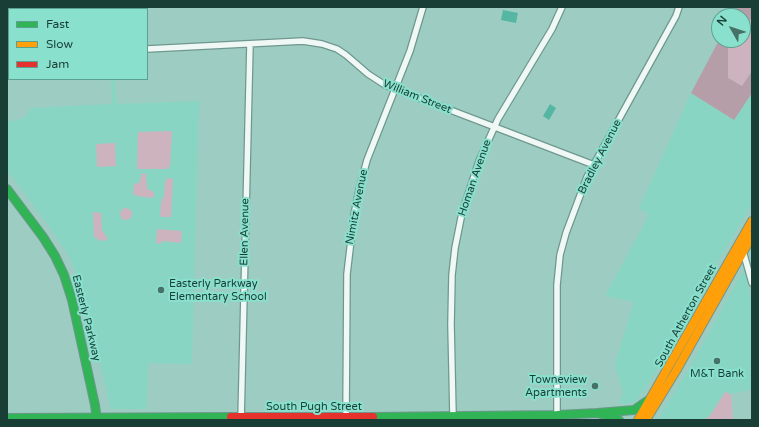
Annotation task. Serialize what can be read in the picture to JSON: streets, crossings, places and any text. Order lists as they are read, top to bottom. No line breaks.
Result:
{"streets":{"main road":["South Atherton Street","Easterly Parkway","South Pugh Street"],"street":["William Street","Bradley Avenue","Homan Avenue","Nimitz Avenue","Ellen Avenue"]},"crossings":[["William Street","Bradley Avenue"],["William Street","Homan Avenue"],["William Street","Nimitz Avenue"],["William Street","Ellen Avenue"],["Bradley Avenue","South Pugh Street"],["Homan Avenue","South Pugh Street"],["Nimitz Avenue","South Pugh Street"],["Ellen Avenue","South Pugh Street"],["Easterly Parkway","South Pugh Street"]],"places":["Easterly Parkway Elementary School","M&T Bank","Towneview Apartments"],"legend":["Fast","Slow","Jam"],"north":"top left"}
